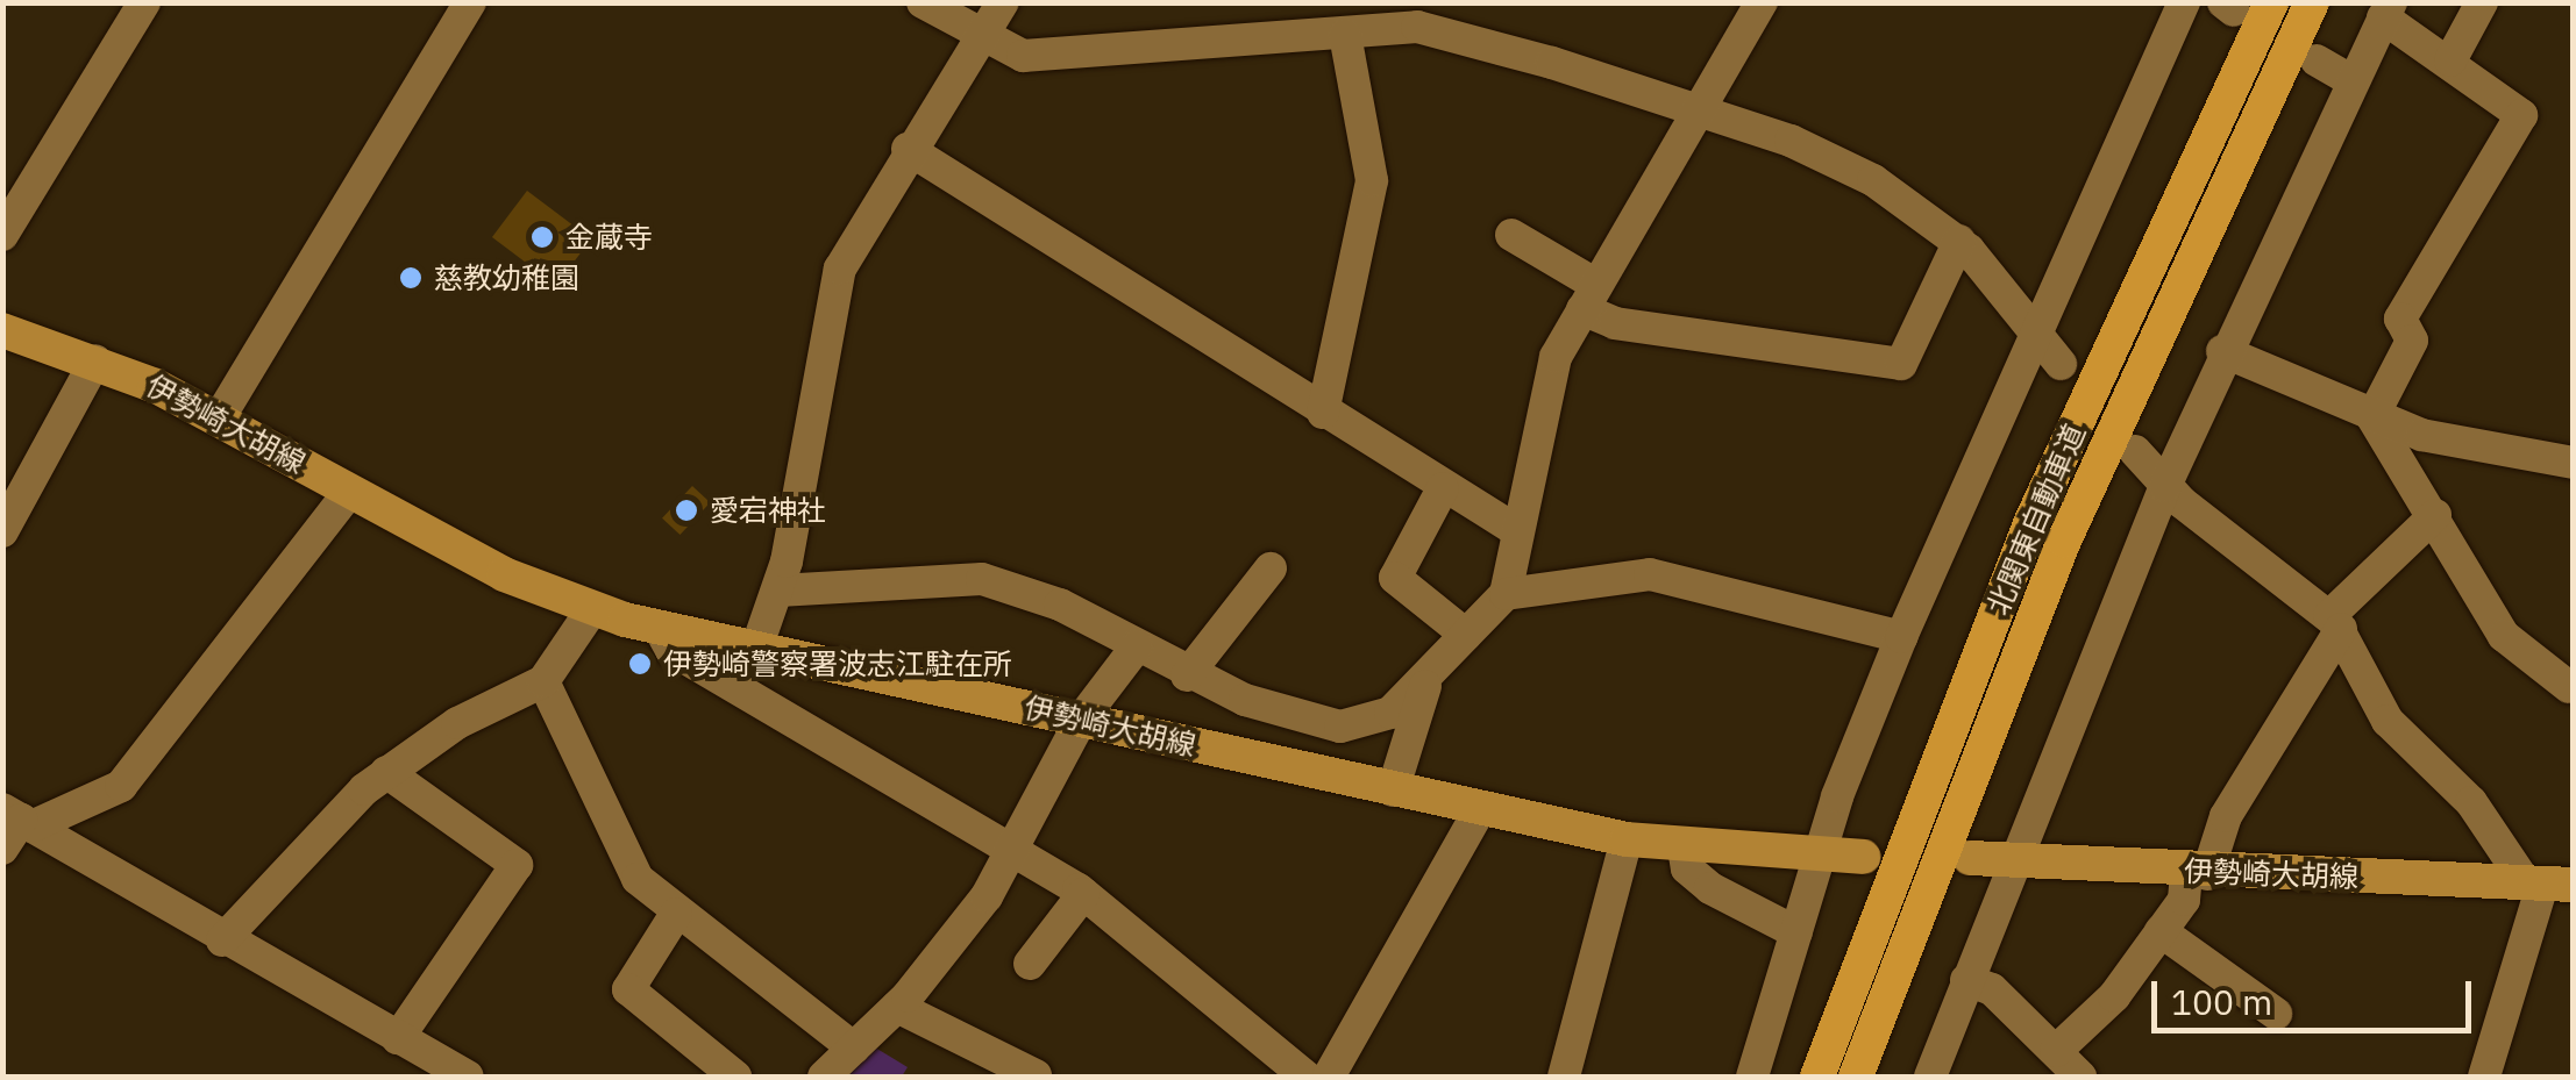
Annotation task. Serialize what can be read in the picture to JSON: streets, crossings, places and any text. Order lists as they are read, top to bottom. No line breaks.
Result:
{"streets":{"highway":["北関東自動車道"],"main road":["伊勢崎大胡線"]},"places":["金蔵寺","慈教幼稚園","愛宕神社","伊勢崎警察署波志江駐在所"],"scale_bar":"100 m"}
